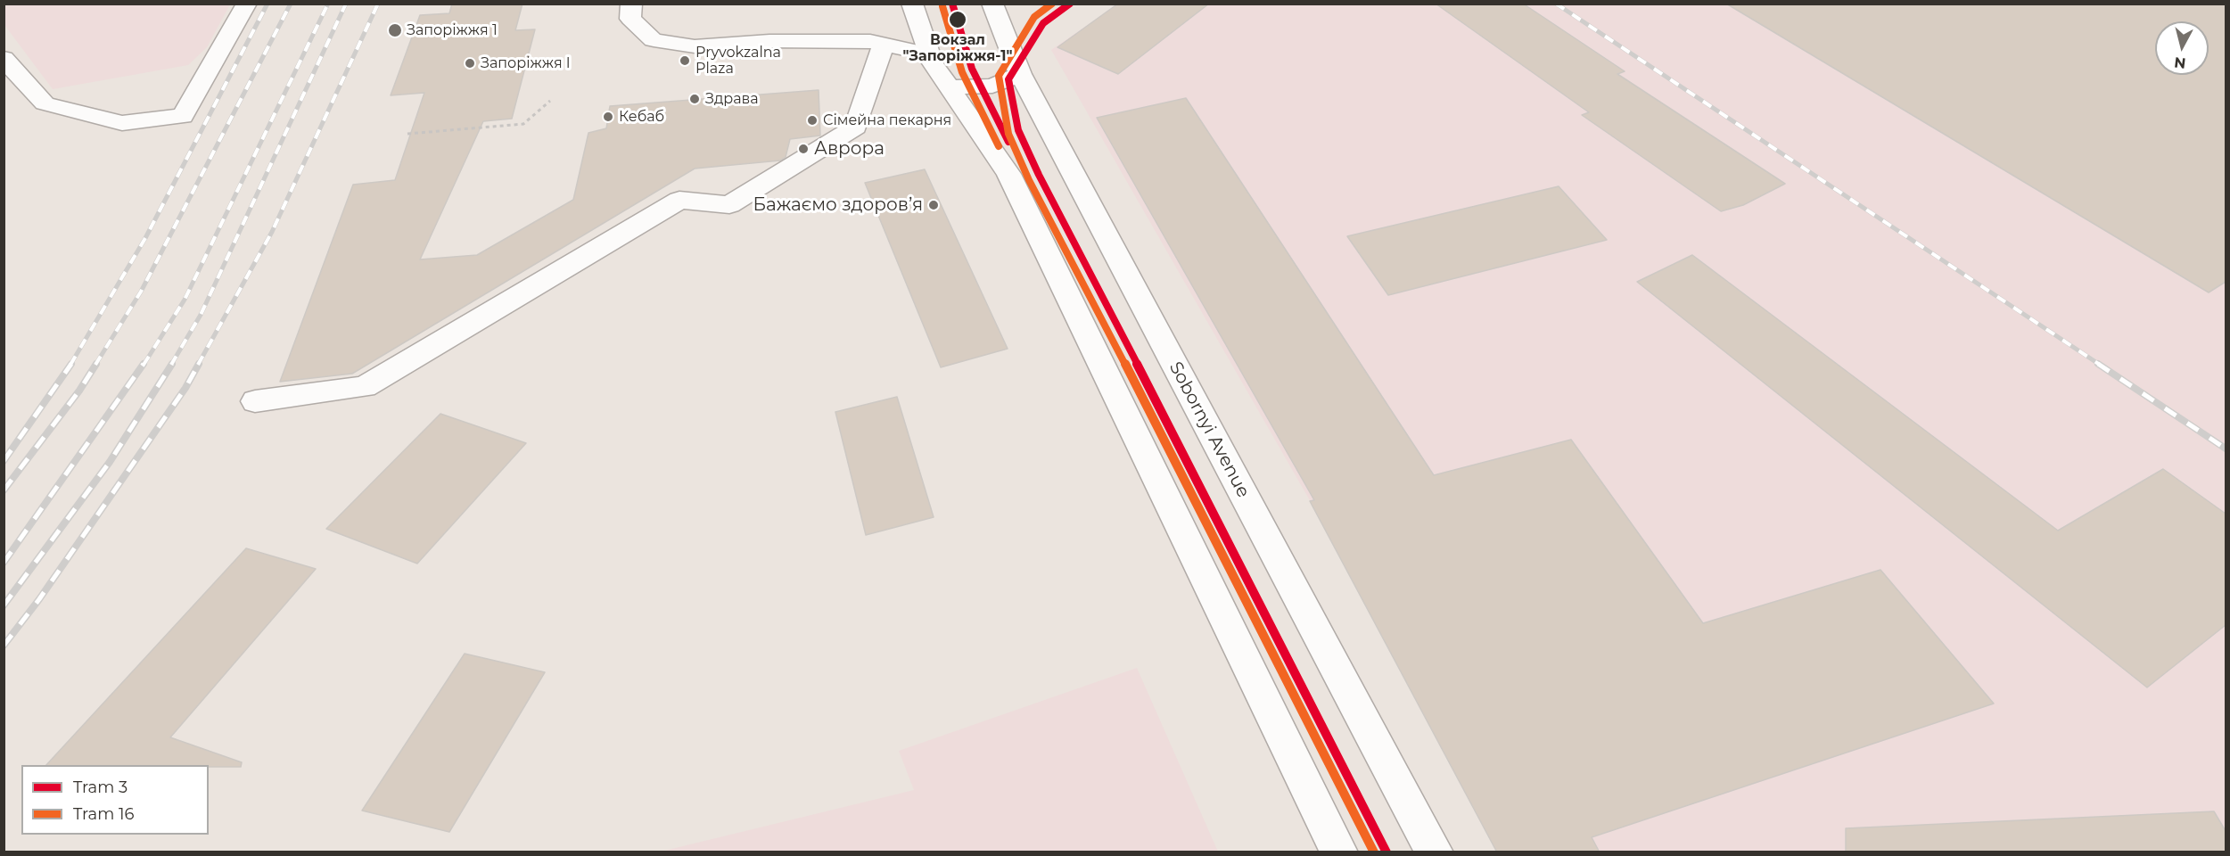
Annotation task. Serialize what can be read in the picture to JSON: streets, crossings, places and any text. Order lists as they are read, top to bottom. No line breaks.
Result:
{"streets":{"main road":["Sobornyi Avenue"]},"places":["Вокзал \"Запоріжжя-1\"","Запоріжжя 1","Pryvokzalna Plaza","Запорiжжя I","Здрава","Кебаб","Сімейна пекарня","Аврора","Бажаємо здоровʼя"],"lines":["tram line 3","tram line 16"],"legend":["Tram 3","Tram 16"],"north":"bottom"}
